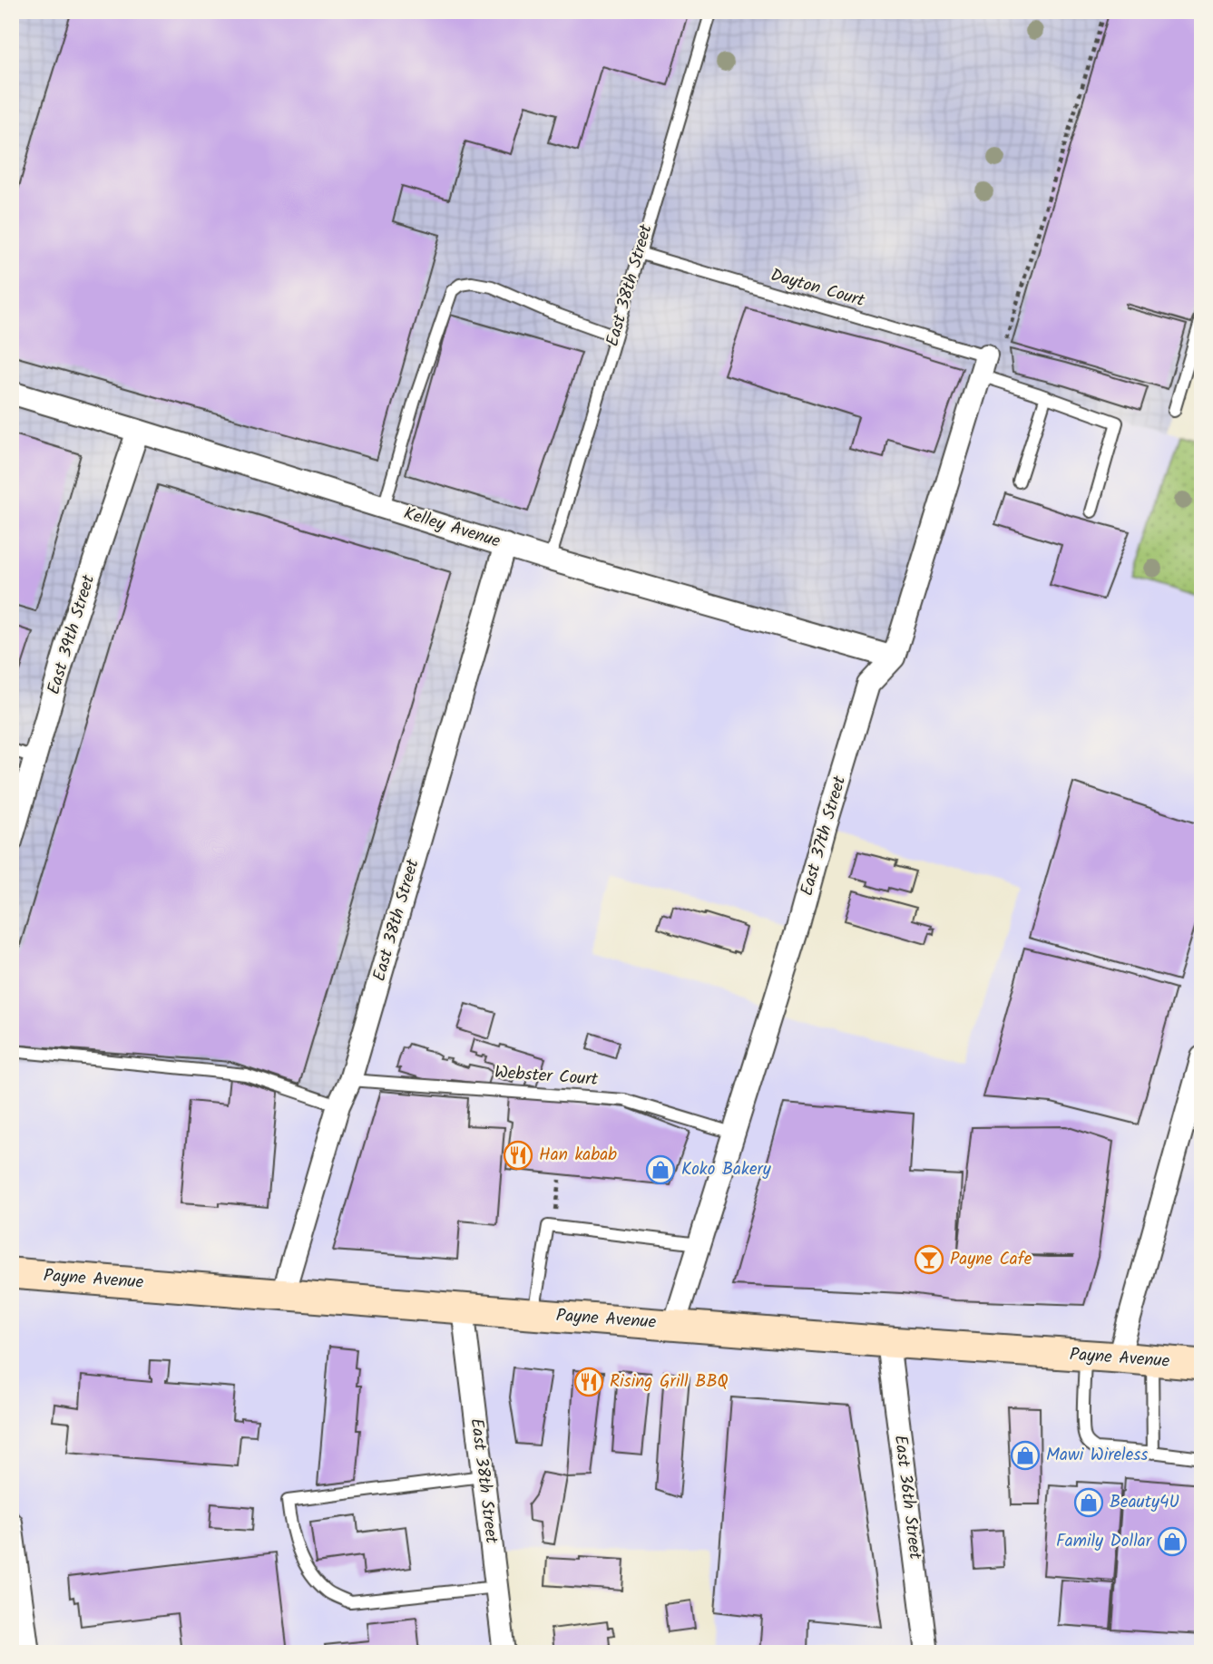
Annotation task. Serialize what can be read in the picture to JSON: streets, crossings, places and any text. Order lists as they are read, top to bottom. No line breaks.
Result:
{"streets":{"street":["East 38th Street","Kelley Avenue","East 39th Street","East 37th Street","Payne Avenue","East 36th Street"],"lane":["Dayton Court","Webster Court"]},"crossings":[["East 38th Street","Dayton Court"],["East 38th Street","Kelley Avenue"],["East 38th Street","Webster Court"],["East 38th Street","Payne Avenue"],["Dayton Court","East 37th Street"],["Kelley Avenue","East 39th Street"],["Kelley Avenue","East 37th Street"],["East 37th Street","Webster Court"],["East 37th Street","Payne Avenue"],["Payne Avenue","East 36th Street"]],"places":{"restaurant":["Han kabab","Rising Grill BBQ"],"shop":["Koko Bakery","Mawi Wireless","Beauty4U","Family Dollar"],"bar":["Payne Cafe"]}}
